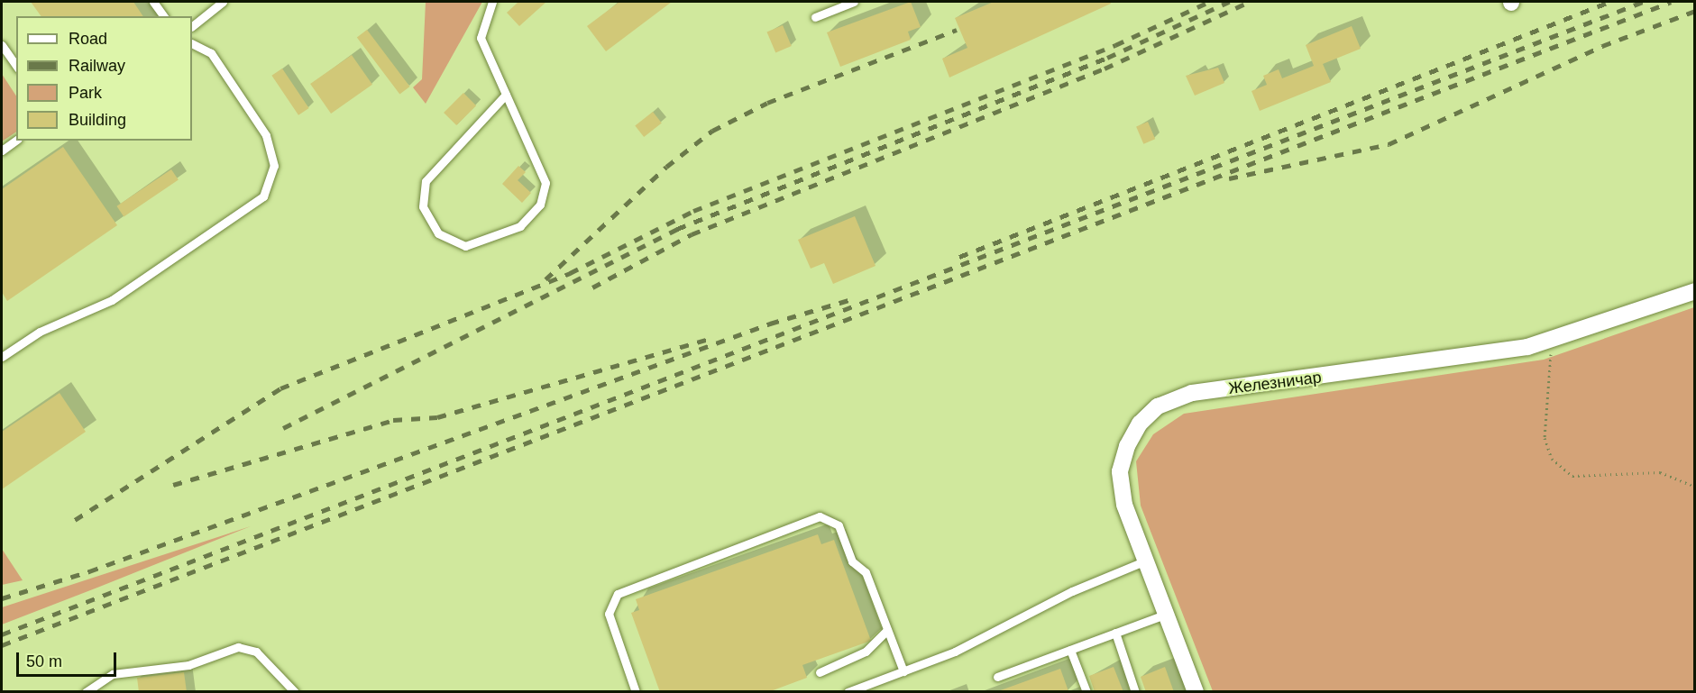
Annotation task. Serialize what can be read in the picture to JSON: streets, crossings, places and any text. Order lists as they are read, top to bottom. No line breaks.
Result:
{"streets":{"street":["Железничар"]},"legend":["Road","Railway","Park","Building"],"scale_bar":"50 m"}
